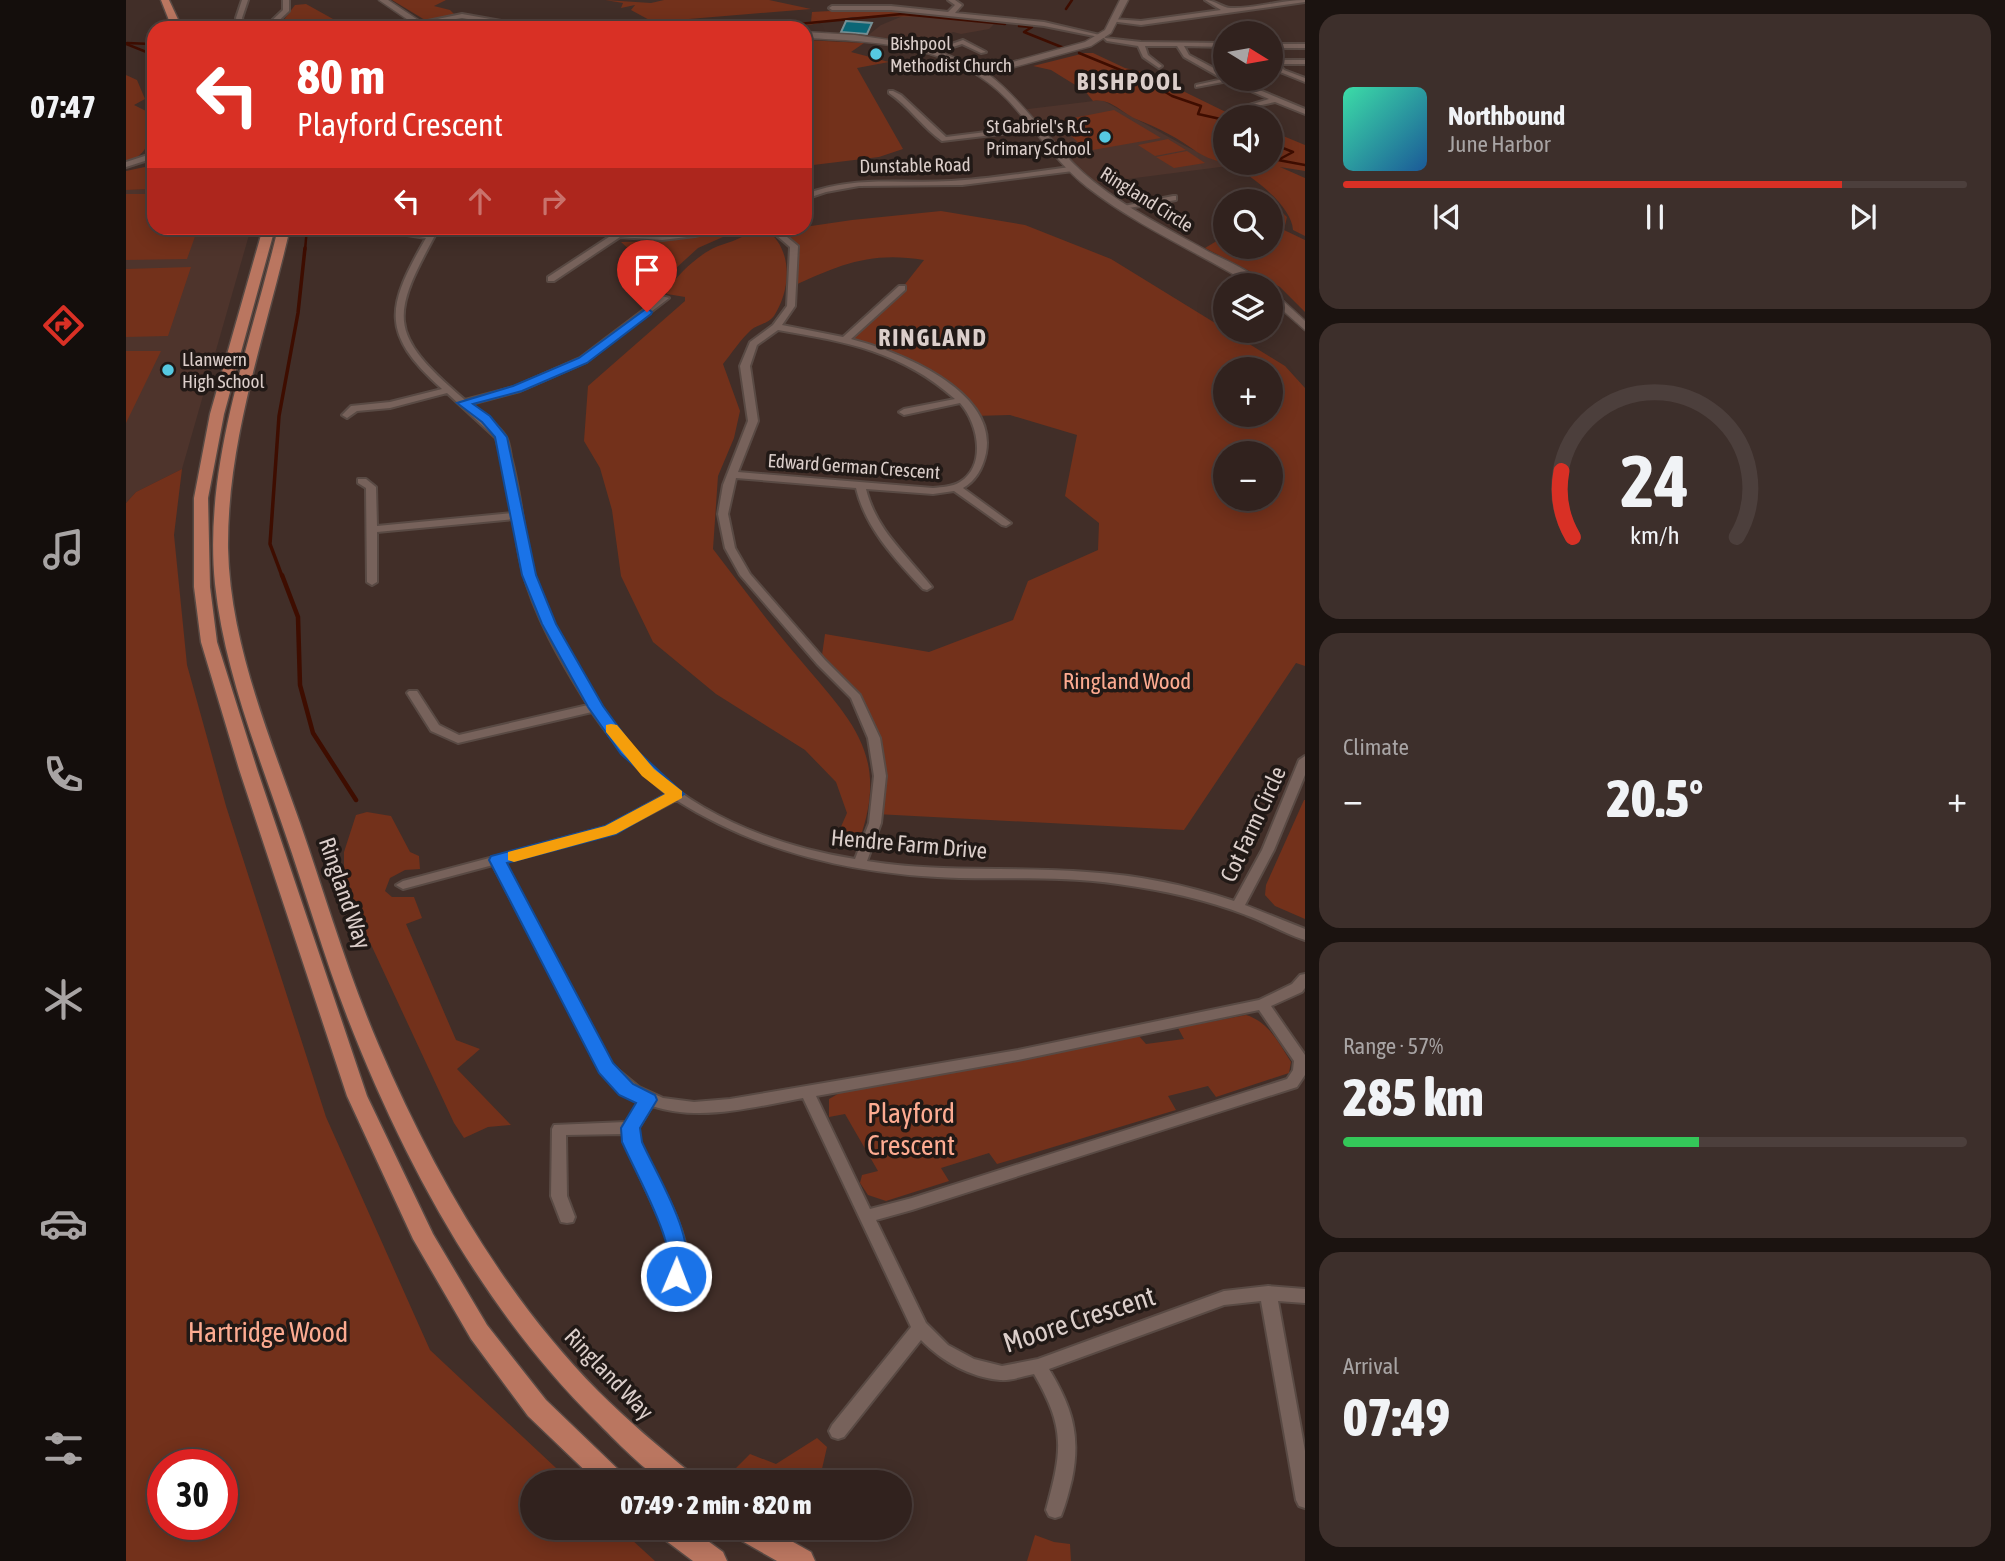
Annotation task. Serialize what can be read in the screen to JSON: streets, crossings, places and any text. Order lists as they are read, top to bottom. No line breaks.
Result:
{"streets":{"main road":["Ringland Way"],"street":["Dunstable Road","Ringland Circle","Edward German Crescent","Cot Farm Circle","Hendre Farm Drive","Moore Crescent"]},"crossings":[["Dunstable Road","Ringland Circle"],["Cot Farm Circle","Hendre Farm Drive"]],"districts":["BISHPOOL","RINGLAND"],"parks":["Ringland Wood","Playford Crescent","Hartridge Wood"],"places":["Bishpool Methodist Church","St Gabriel's R.C. Primary School","Llanwern High School"],"north":"right","page":{"tabs":"07:47","map_buttons":["+","−"],"turn":["80 m","Playford Crescent"],"song":["Northbound","June Harbor"],"tile":["Climate",["Range · 57%","285 km"],["Arrival","07:49"]],"heat":["−","20.5°","+"],"limit":"30","trip":"07:49 · 2 min · 820 m","gauge":["24","km/h"]}}
